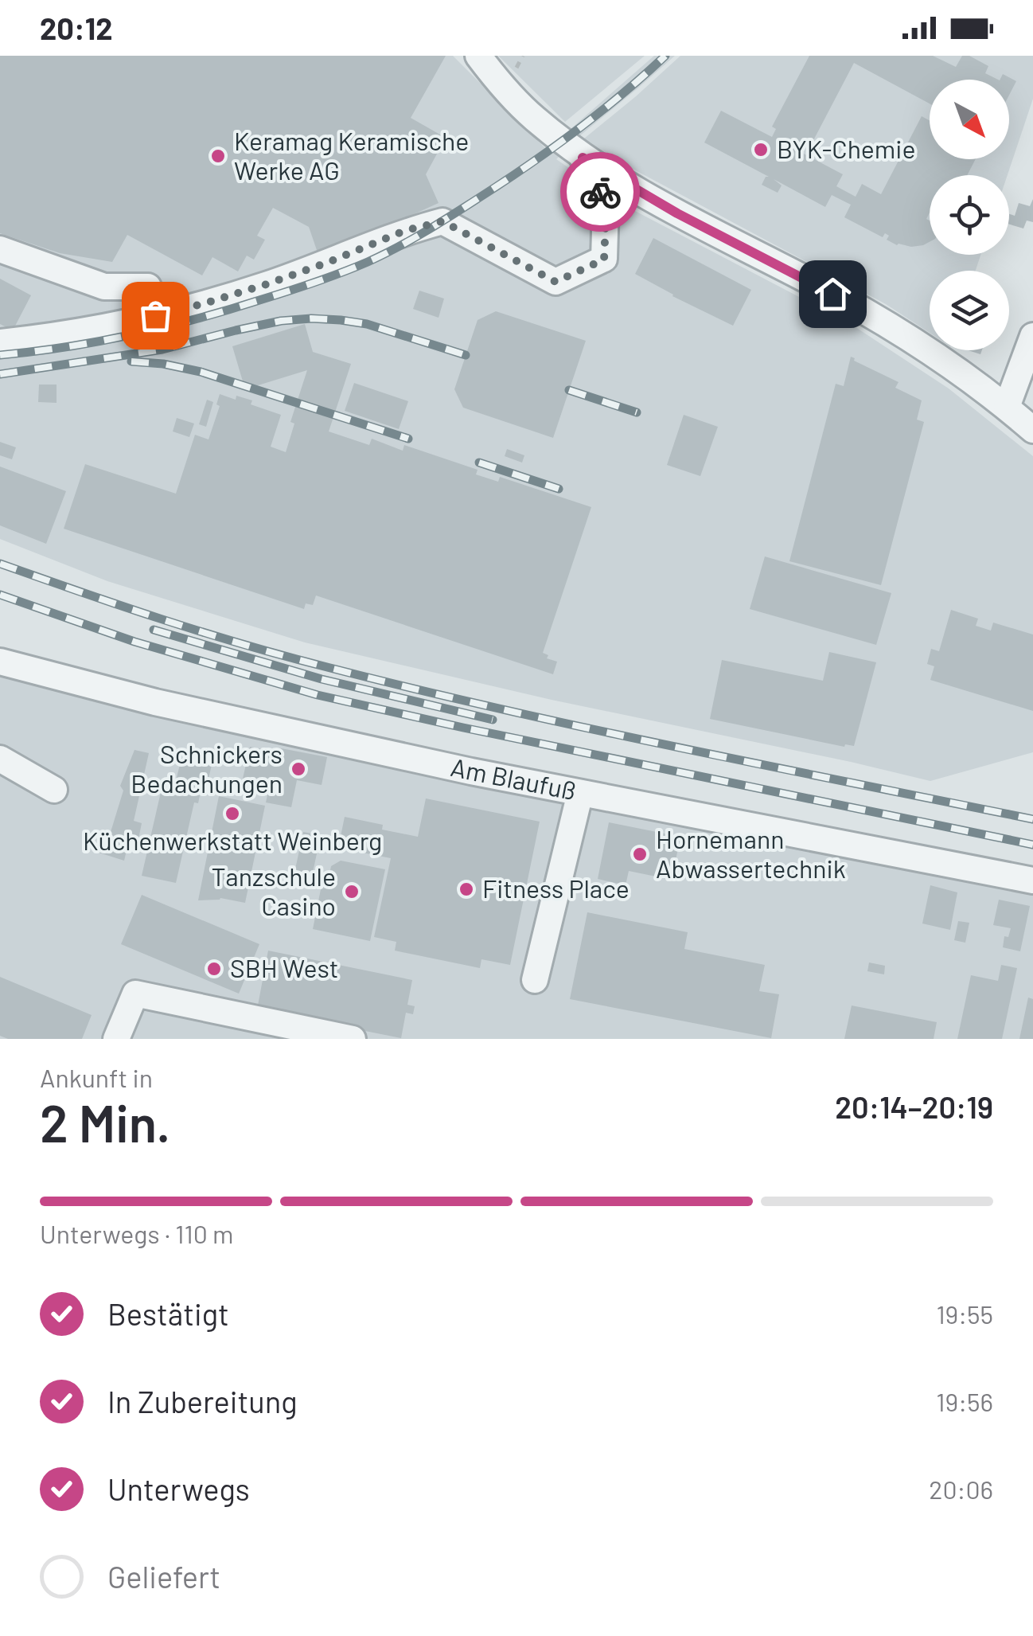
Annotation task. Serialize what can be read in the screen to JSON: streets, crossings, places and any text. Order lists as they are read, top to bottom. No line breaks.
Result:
{"streets":{"street":["Am Blaufuß"]},"places":["BYK-Chemie","Keramag Keramische Werke AG","Schnickers Bedachungen","Küchenwerkstatt Weinberg","Hornemann Abwassertechnik","Fitness Place","Tanzschule Casino","SBH West"],"north":"bottom right","page":{"status":"20:12","heading":["2 Min.","Ankunft in","20:14–20:19"],"bar":"Unterwegs · 110 m","list":[["Bestätigt","19:55"],["In Zubereitung","19:56"],["Unterwegs","20:06"],"Geliefert"]}}
